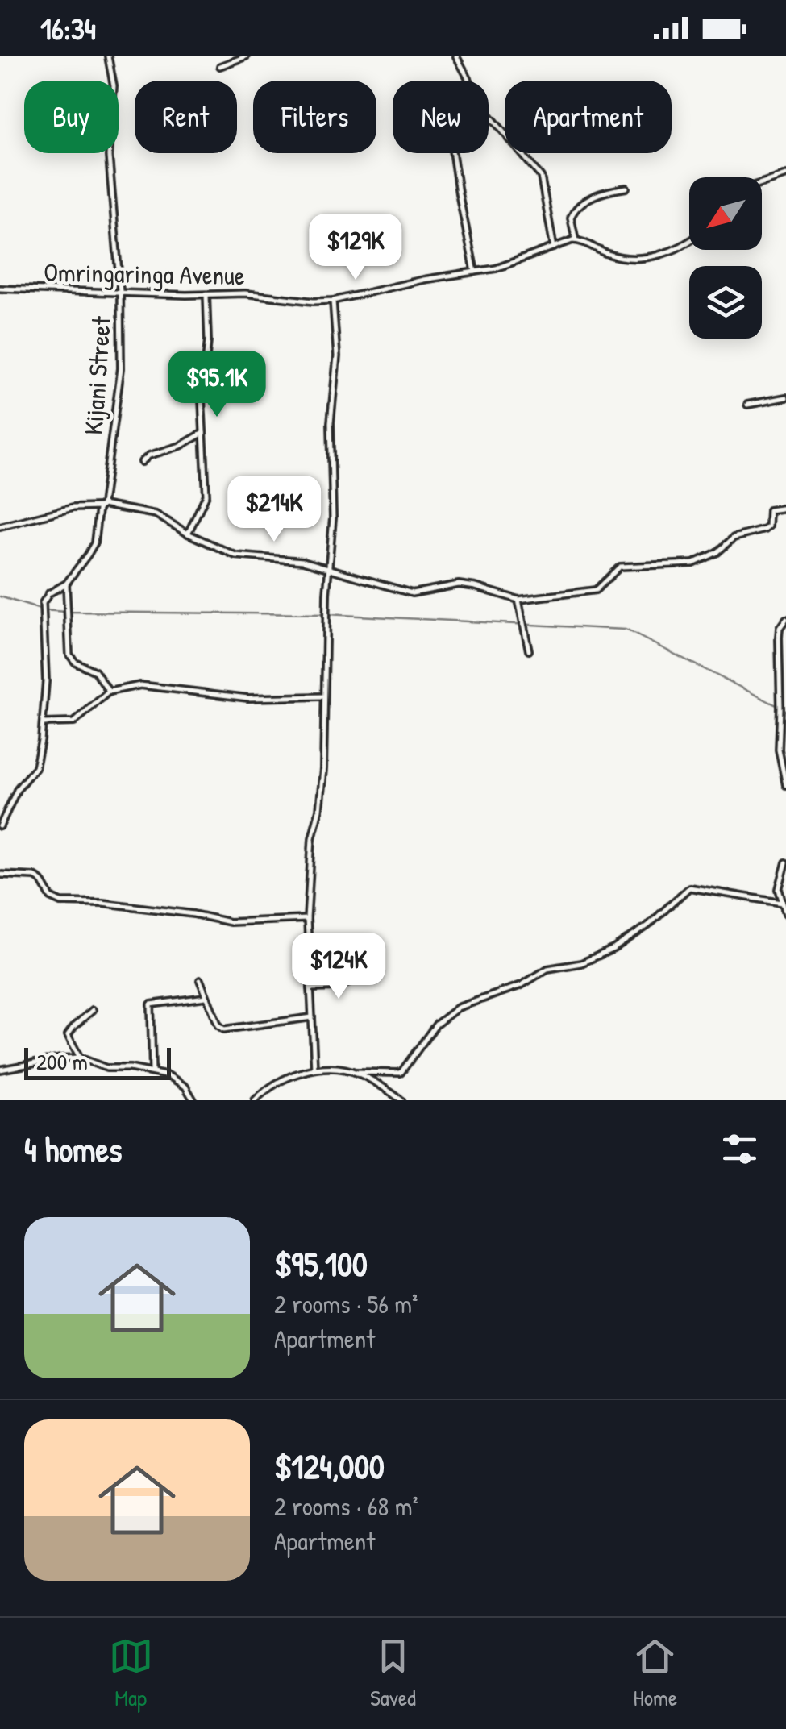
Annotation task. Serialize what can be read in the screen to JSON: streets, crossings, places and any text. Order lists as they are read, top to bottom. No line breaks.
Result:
{"streets":{"street":["Omringaringa Avenue","Kijani Street"]},"crossings":[["Omringaringa Avenue","Kijani Street"]],"scale_bar":"200 m","north":"bottom left","page":{"status":"16:34","chip":["Buy","Rent","Filters","New","Apartment"],"price":["$129K","$95.1K","$214K","$124K"],"scale":"200 m","heading":"4 homes","list":[{"name":"$95,100","note":"2 rooms · 56 m² · Apartment"},{"name":"$124,000","note":"2 rooms · 68 m² · Apartment"}],"tabs":["Map","Saved","Home"]}}
